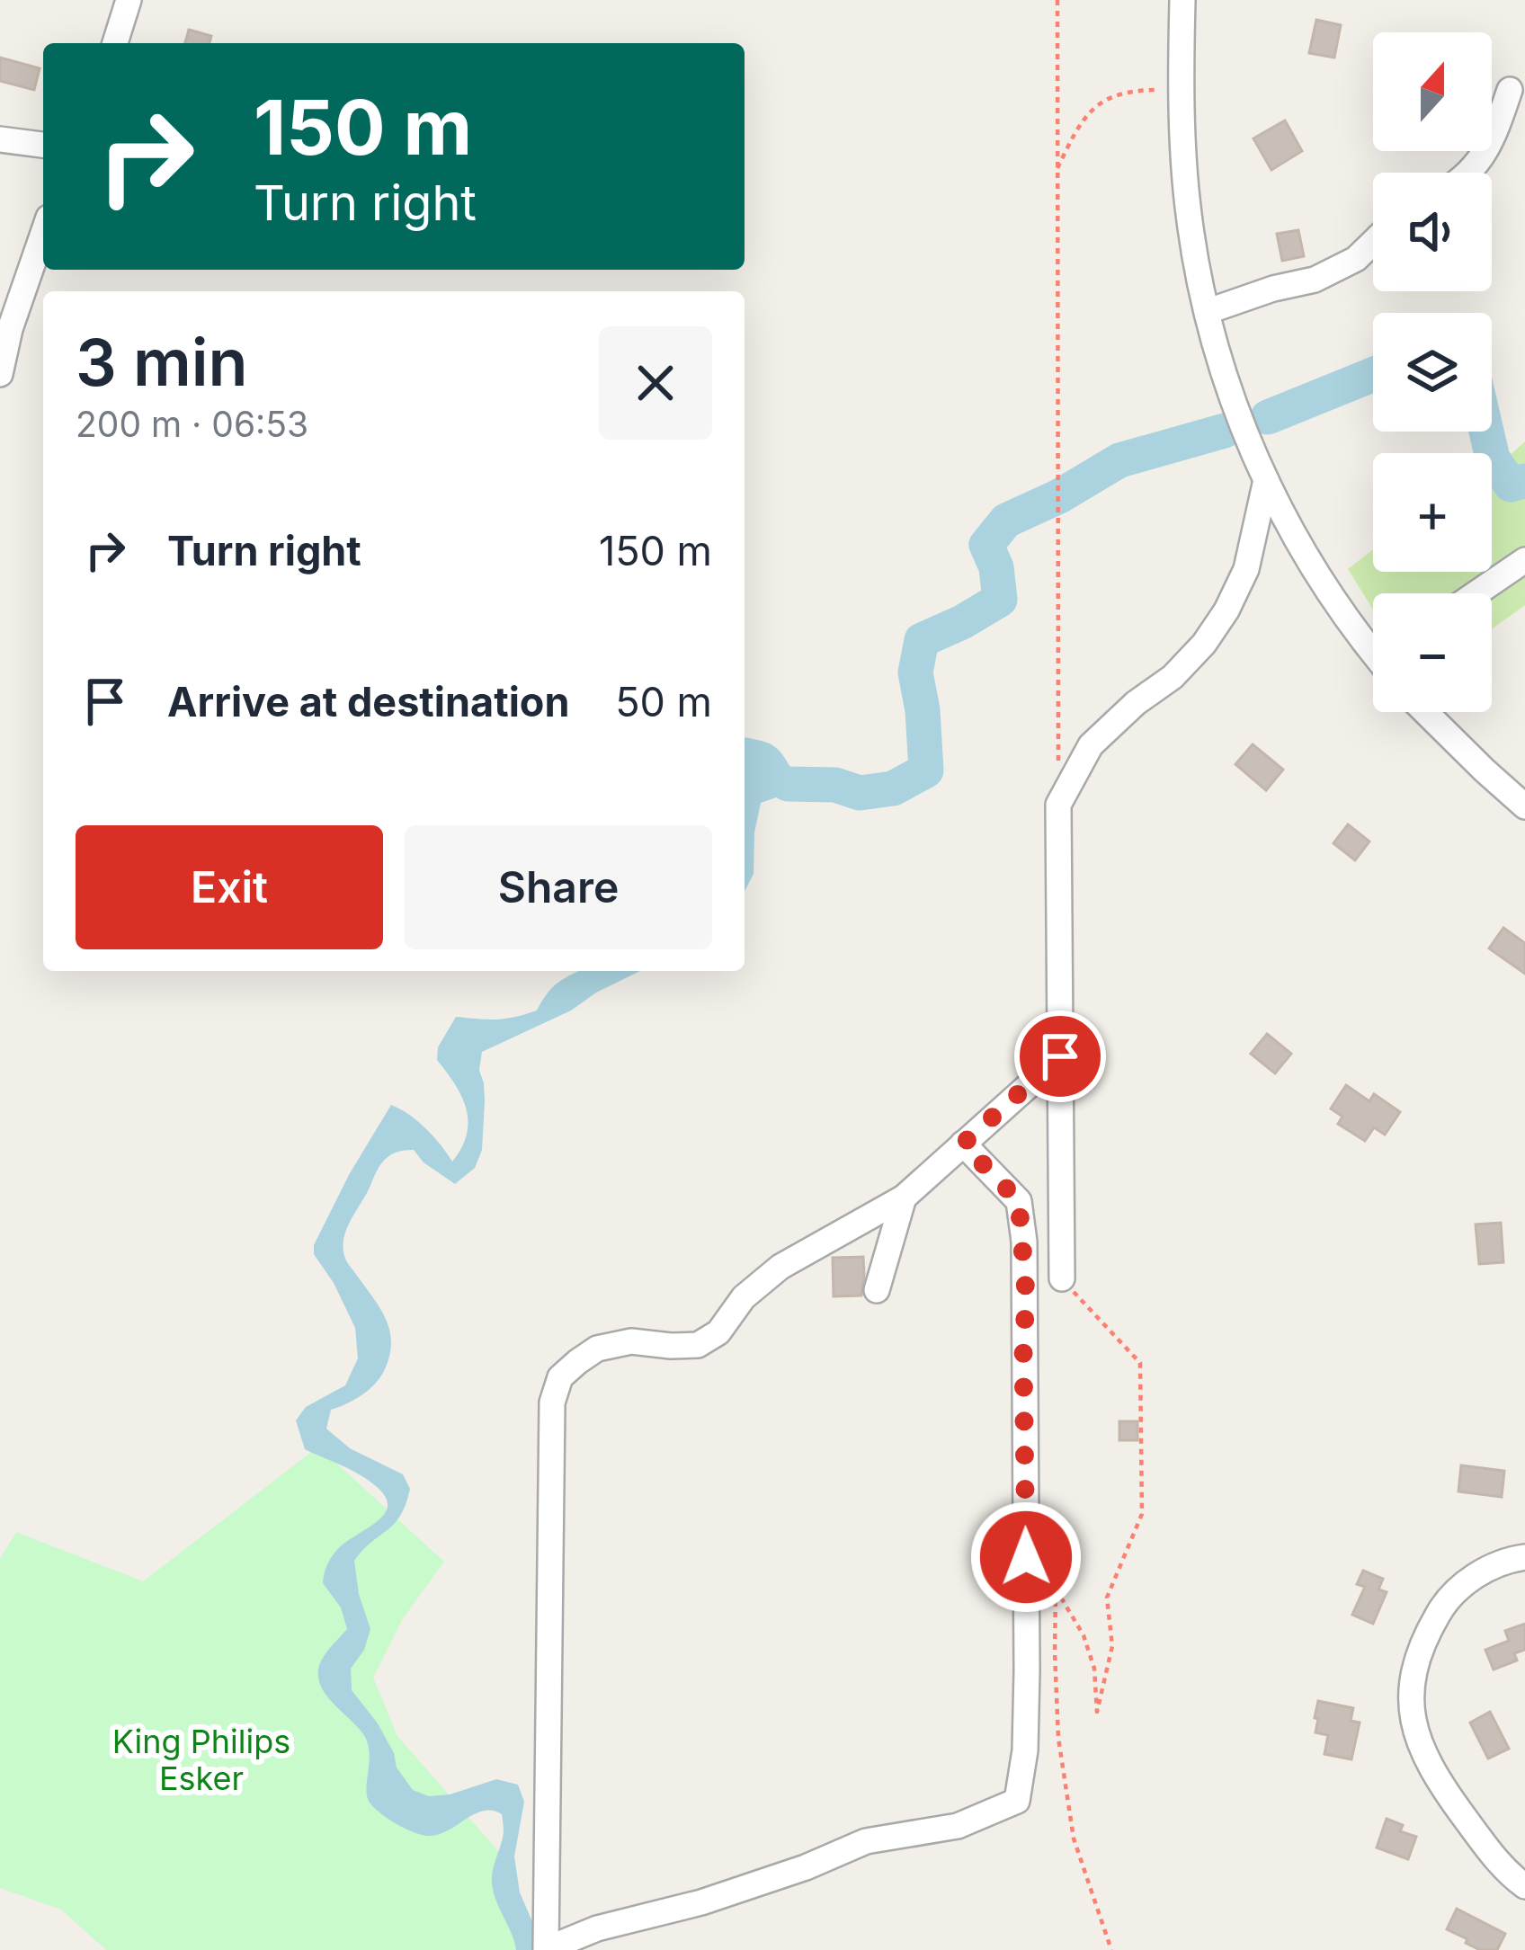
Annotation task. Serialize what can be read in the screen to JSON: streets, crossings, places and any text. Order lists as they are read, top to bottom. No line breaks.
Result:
{"parks":["King Philips Esker"],"north":"top","page":{"map_buttons":["+","−"],"turn":["150 m","Turn right"],"heading":["3 min","200 m · 06:53"],"list":[{"name":"Turn right","value":"150 m"},{"name":"Arrive at destination","value":"50 m"}],"buttons":["Exit","Share"]}}
